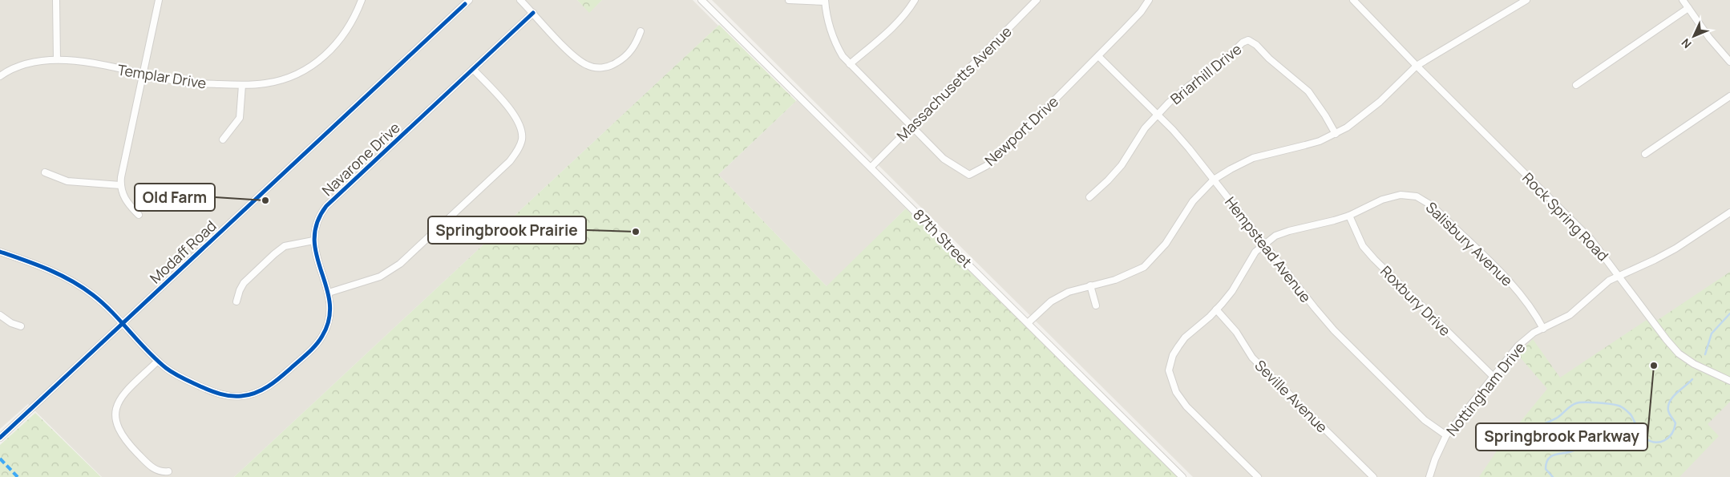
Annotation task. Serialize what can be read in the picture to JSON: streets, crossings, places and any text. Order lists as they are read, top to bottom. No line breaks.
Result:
{"streets":{"street":["Briarhill Drive","Templar Drive","Massachusetts Avenue","Newport Drive","Navarone Drive","Rock Spring Road","87th Street","Salisbury Avenue","Hempstead Avenue","Modaff Road","Roxbury Drive","Nottingham Drive","Seville Avenue"]},"crossings":[["Briarhill Drive","Hempstead Avenue"],["Massachusetts Avenue","Newport Drive"],["Massachusetts Avenue","87th Street"],["Newport Drive","Hempstead Avenue"],["Navarone Drive","Modaff Road"],["Rock Spring Road","Nottingham Drive"],["Salisbury Avenue","Hempstead Avenue"],["Salisbury Avenue","Roxbury Drive"],["Salisbury Avenue","Nottingham Drive"],["Salisbury Avenue","Seville Avenue"],["Hempstead Avenue","Nottingham Drive"],["Roxbury Drive","Nottingham Drive"]],"places":["Old Farm","Springbrook Prairie","Springbrook Parkway"],"north":"bottom left"}
